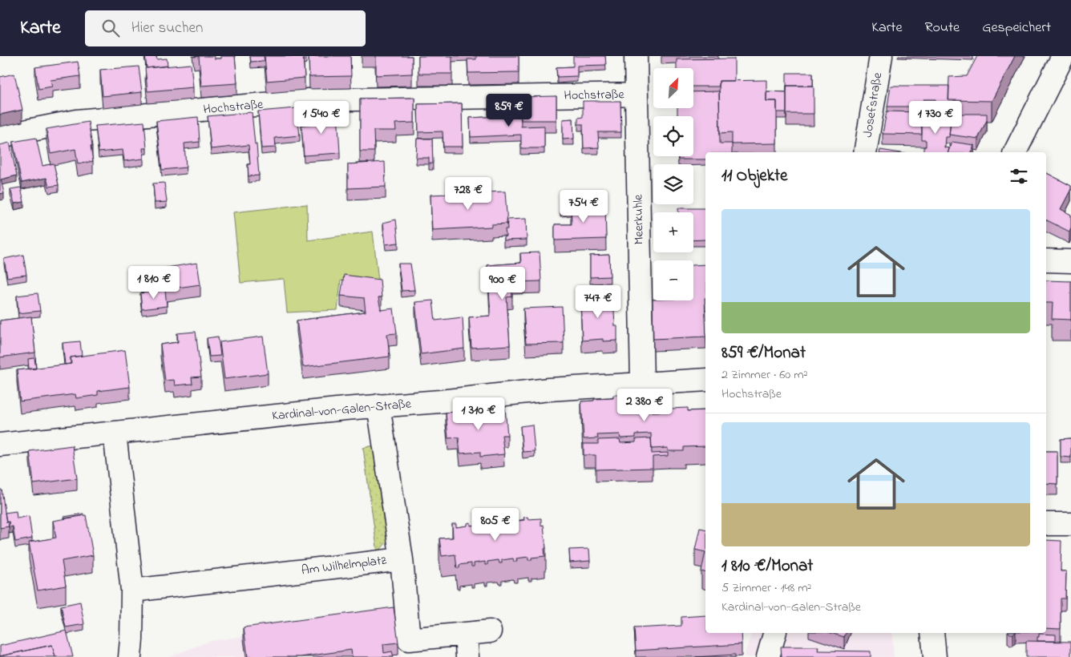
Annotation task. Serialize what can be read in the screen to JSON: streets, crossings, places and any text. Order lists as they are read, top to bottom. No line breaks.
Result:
{"streets":{"street":["Hochstraße","Josefstraße","Meerkuhle","Kardinal-von-Galen-Straße","Am Wilhelmplatz"]},"crossings":[["Hochstraße","Meerkuhle"],["Meerkuhle","Kardinal-von-Galen-Straße"],["Kardinal-von-Galen-Straße","Am Wilhelmplatz"]],"north":"top right","page":{"header":"Karte","search":"Hier suchen","nav":["Karte","Route","Gespeichert"],"map_buttons":["+","−"],"price":["859 €","1 540 €","1 730 €","728 €","754 €","1 810 €","900 €","747 €","2 380 €","1 310 €","805 €"],"heading":"11 Objekte","list":[{"name":"859 €/Monat","note":"2 Zimmer · 60 m² · Hochstraße"},{"name":"1 810 €/Monat","note":"5 Zimmer · 148 m² · Kardinal-von-Galen-Straße"}]}}
